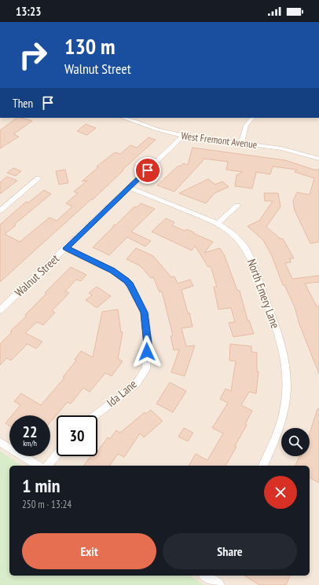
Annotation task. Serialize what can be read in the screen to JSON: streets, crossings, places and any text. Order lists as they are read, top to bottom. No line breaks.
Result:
{"streets":{"street":["West Fremont Avenue","Walnut Street","North Emery Lane","Ida Lane"]},"crossings":[["West Fremont Avenue","Walnut Street"],["Walnut Street","North Emery Lane"],["Walnut Street","Ida Lane"]],"page":{"status":"13:23","turn":["130 m","Walnut Street"],"then":"Then","speed":"22 km/h","limit":"30","heading":["1 min","250 m · 13:24"],"buttons":["Exit","Share"]}}
